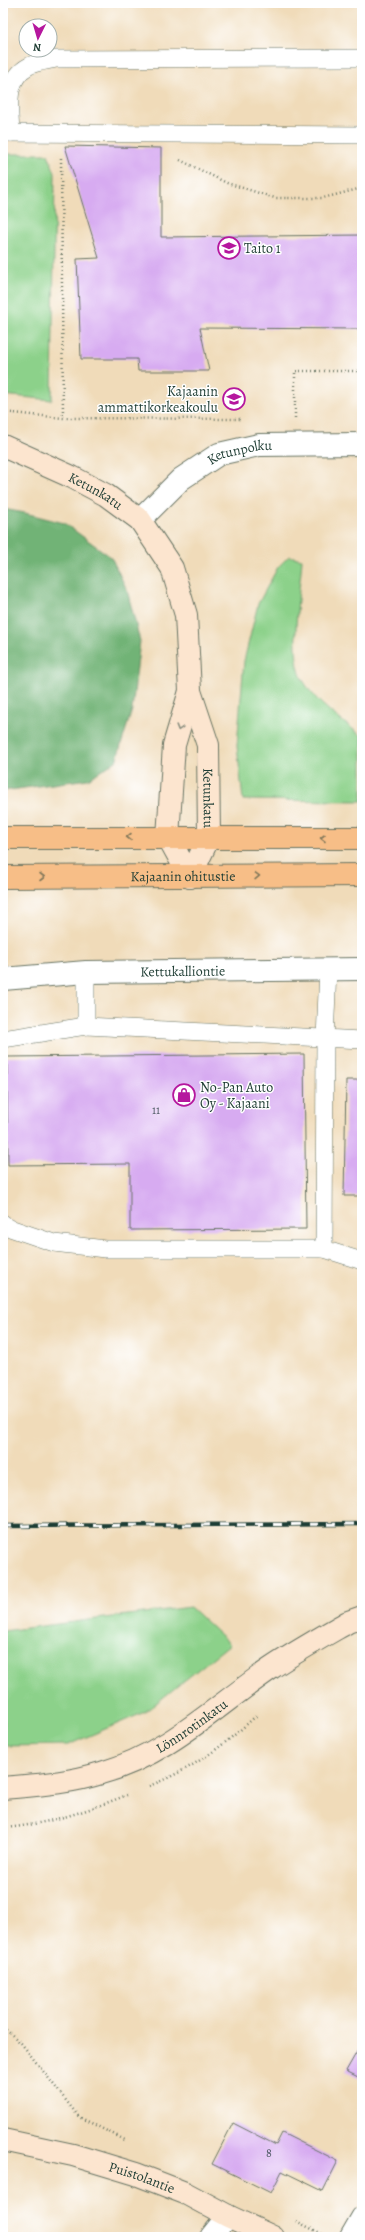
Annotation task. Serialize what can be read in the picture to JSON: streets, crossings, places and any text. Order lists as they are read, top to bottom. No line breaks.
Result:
{"streets":{"highway":["Kajaanin ohitustie"],"street":["Ketunpolku","Ketunkatu","Kettukalliontie","Lönnrotinkatu","Puistolantie"]},"crossings":[["Ketunpolku","Ketunkatu"],["Ketunkatu","Kajaanin ohitustie"]],"places":{"school or university":["Taito 1","Kajaanin ammattikorkeakoulu"],"shop":["No-Pan Auto Oy - Kajaani"]},"house_numbers":["11","8"],"north":"bottom"}
